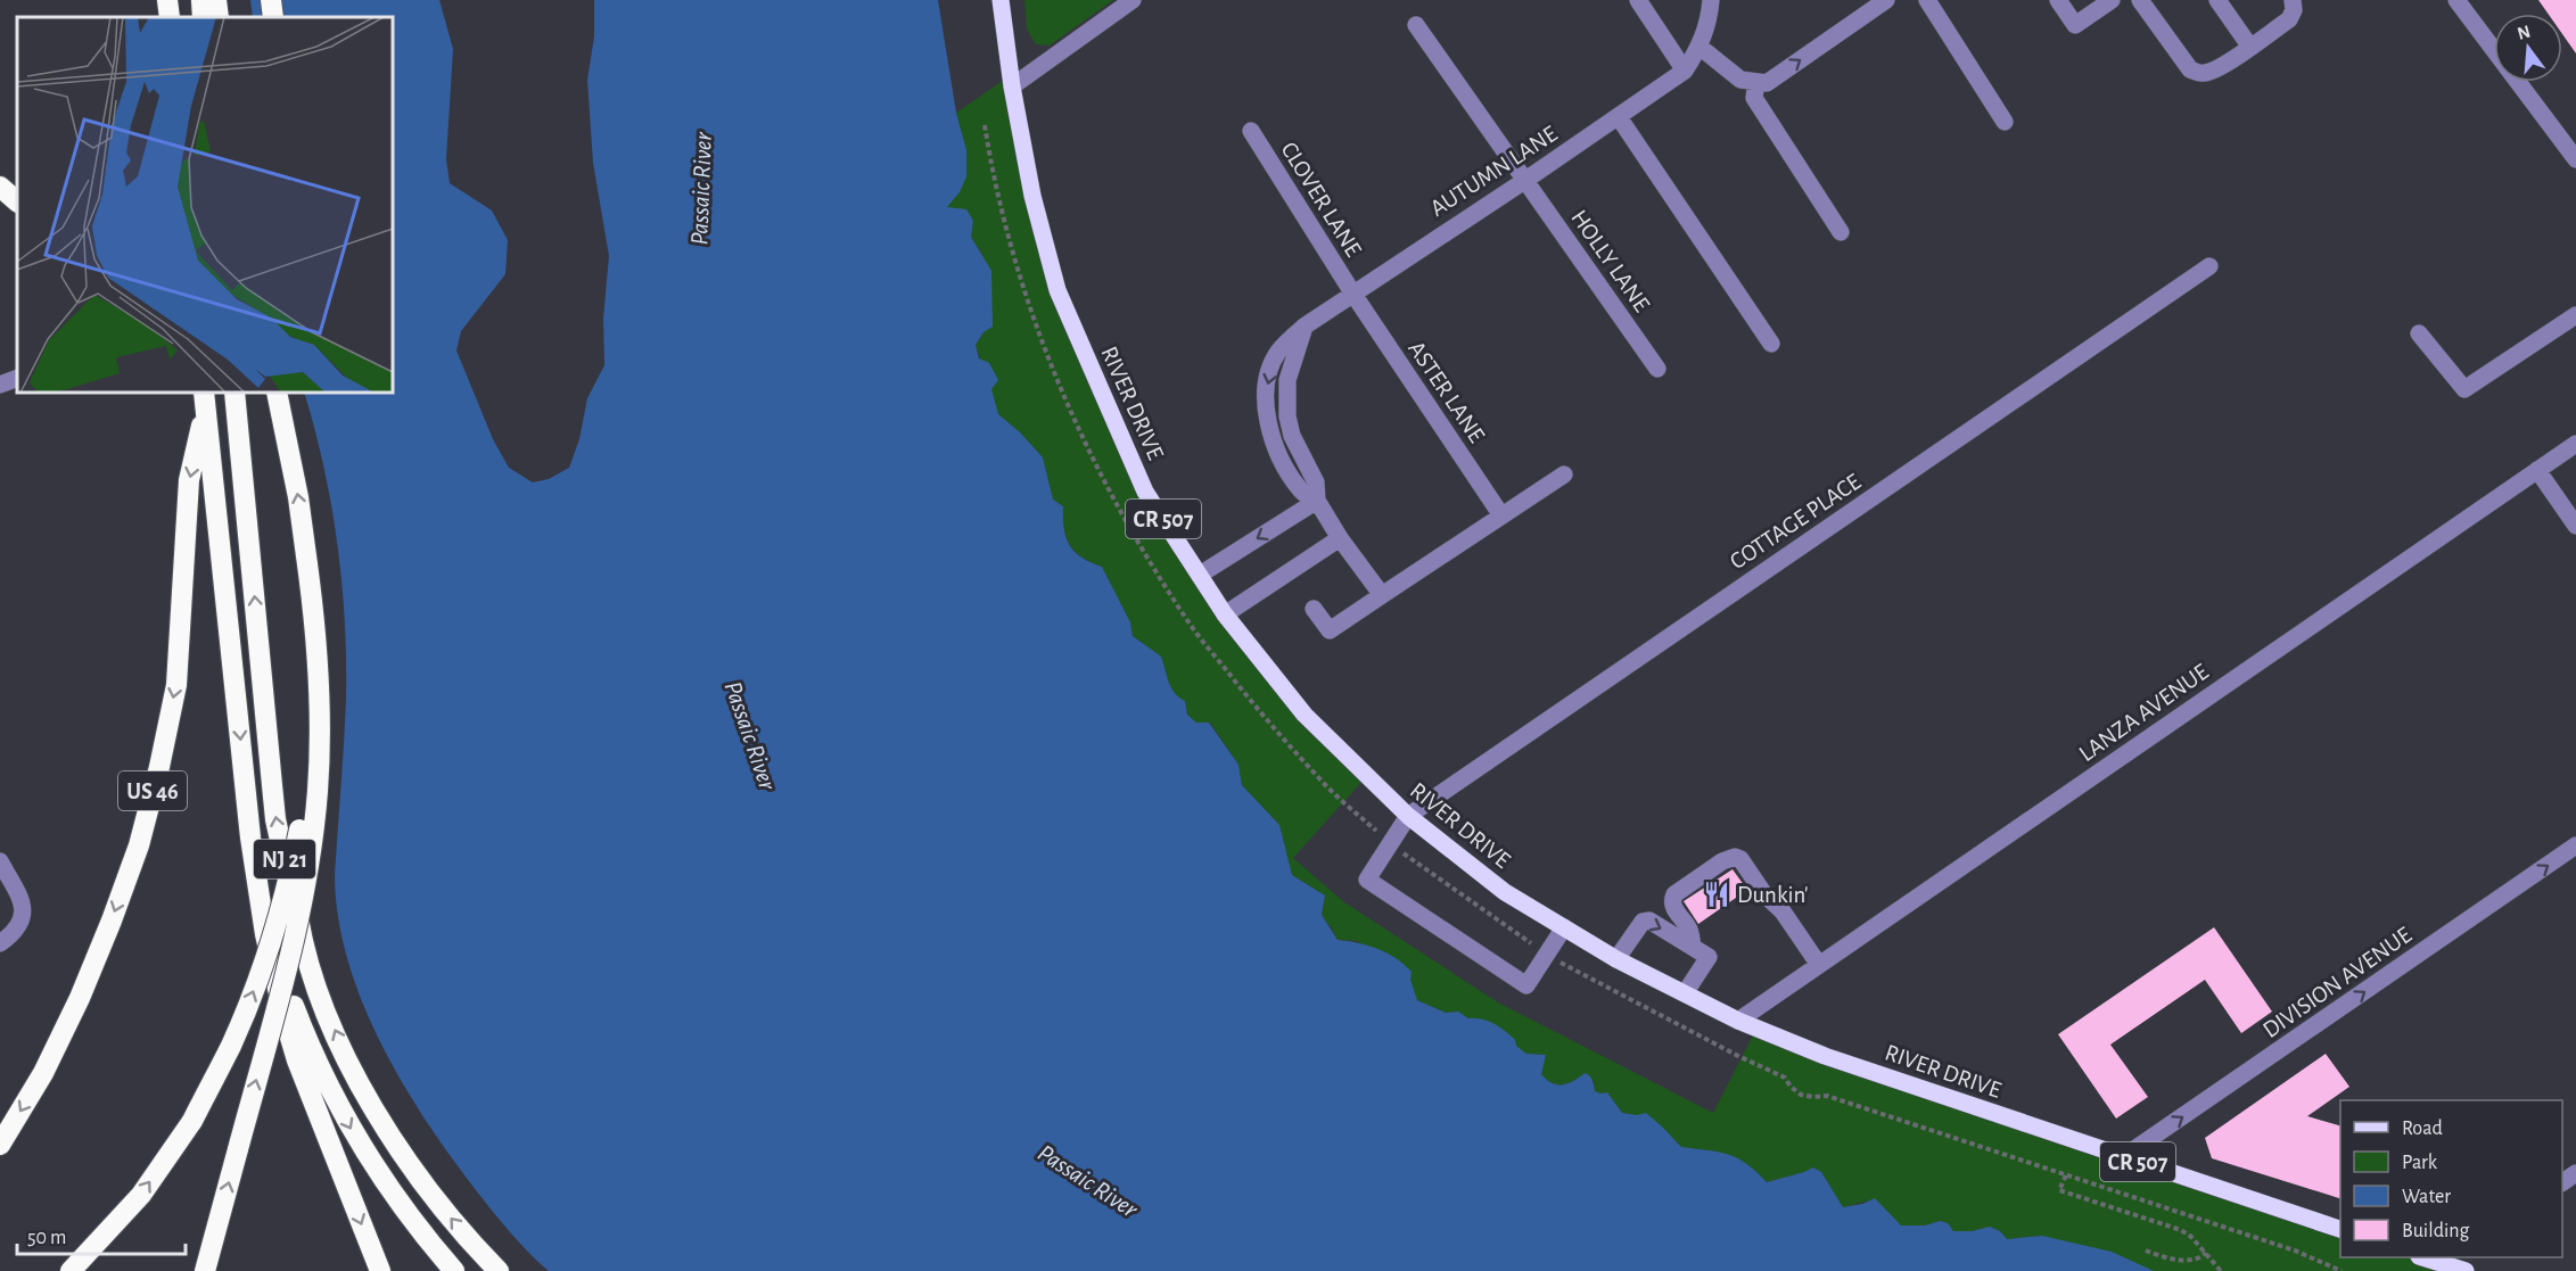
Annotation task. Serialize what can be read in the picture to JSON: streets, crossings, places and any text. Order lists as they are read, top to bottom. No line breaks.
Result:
{"streets":{"highway":["US 46","NJ 21"],"main road":["RIVER DRIVE","CR 507"],"street":["AUTUMN LANE","CLOVER LANE","HOLLY LANE","ASTER LANE","COTTAGE PLACE","LANZA AVENUE","DIVISION AVENUE"]},"crossings":[["AUTUMN LANE","CLOVER LANE"],["AUTUMN LANE","HOLLY LANE"],["AUTUMN LANE","ASTER LANE"],["CLOVER LANE","ASTER LANE"],["RIVER DRIVE","COTTAGE PLACE"],["RIVER DRIVE","LANZA AVENUE"],["RIVER DRIVE","DIVISION AVENUE"],["US 46","NJ 21"]],"one_way":["DIVISION AVENUE"],"water":["Passaic River"],"places":{"restaurant":["Dunkin'"]},"legend":["Road","Park","Water","Building"],"scale_bar":"50 m","north":"top"}
